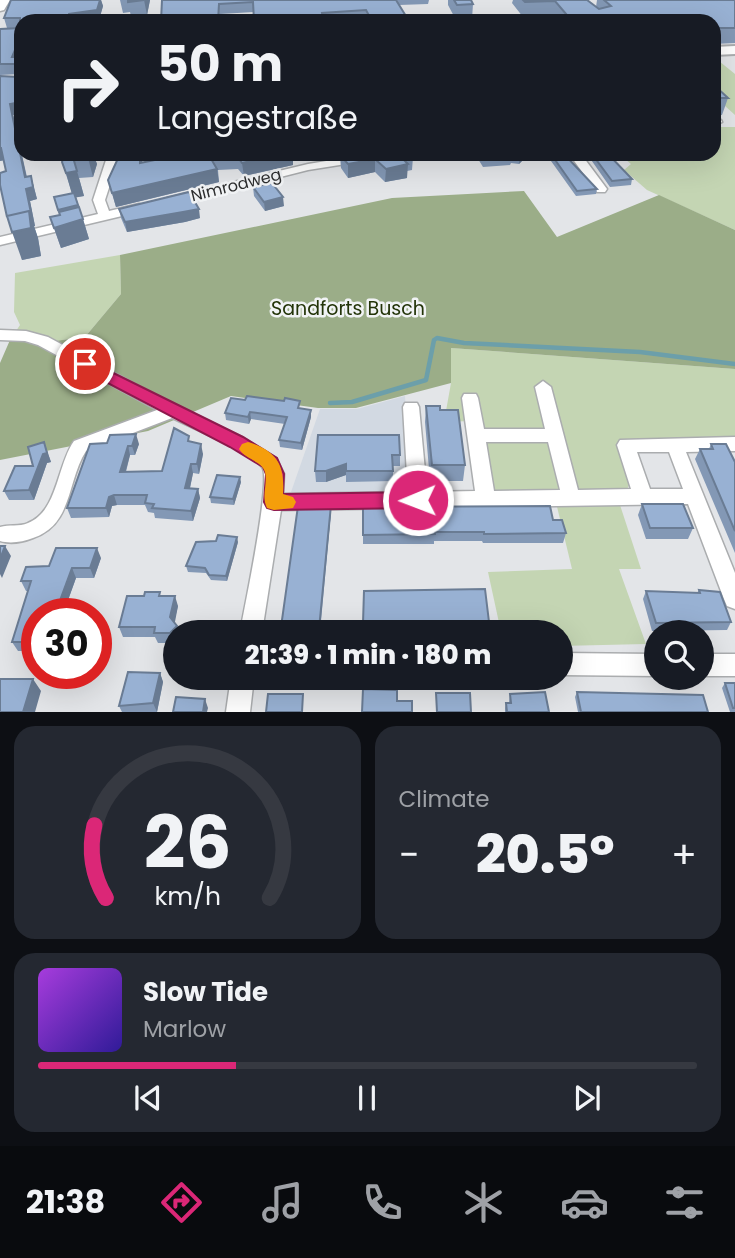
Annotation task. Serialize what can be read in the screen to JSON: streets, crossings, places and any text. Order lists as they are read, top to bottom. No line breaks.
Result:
{"streets":{"street":["Nimrodweg"]},"parks":["Sandforts Busch"],"page":{"turn":["50 m","Langestraße"],"limit":"30","trip":"21:39 · 1 min · 180 m","tile":"Climate","heat":["−","20.5°","+"],"song":["Slow Tide","Marlow"],"tabs":"21:38","gauge":["26","km/h"]}}
